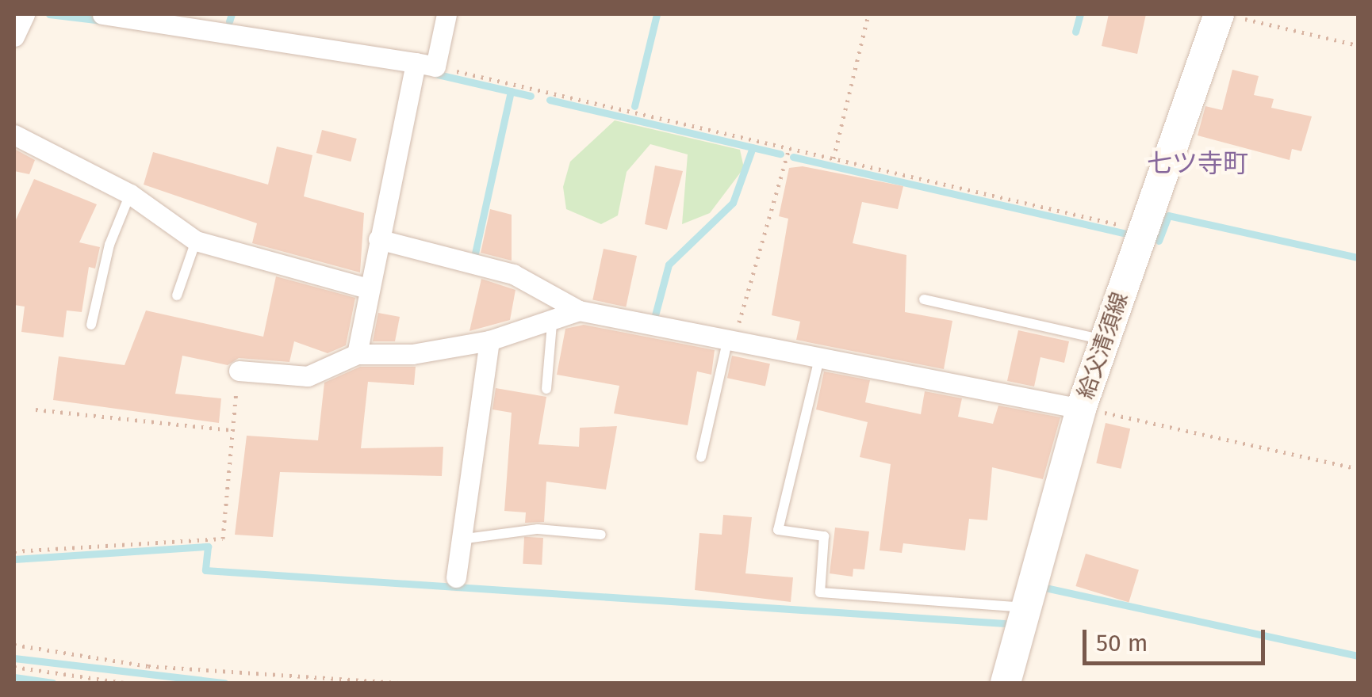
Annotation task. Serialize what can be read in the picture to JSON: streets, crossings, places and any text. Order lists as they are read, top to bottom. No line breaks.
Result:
{"streets":{"main road":["給父清須線"]},"districts":["七ツ寺町"],"scale_bar":"50 m"}
